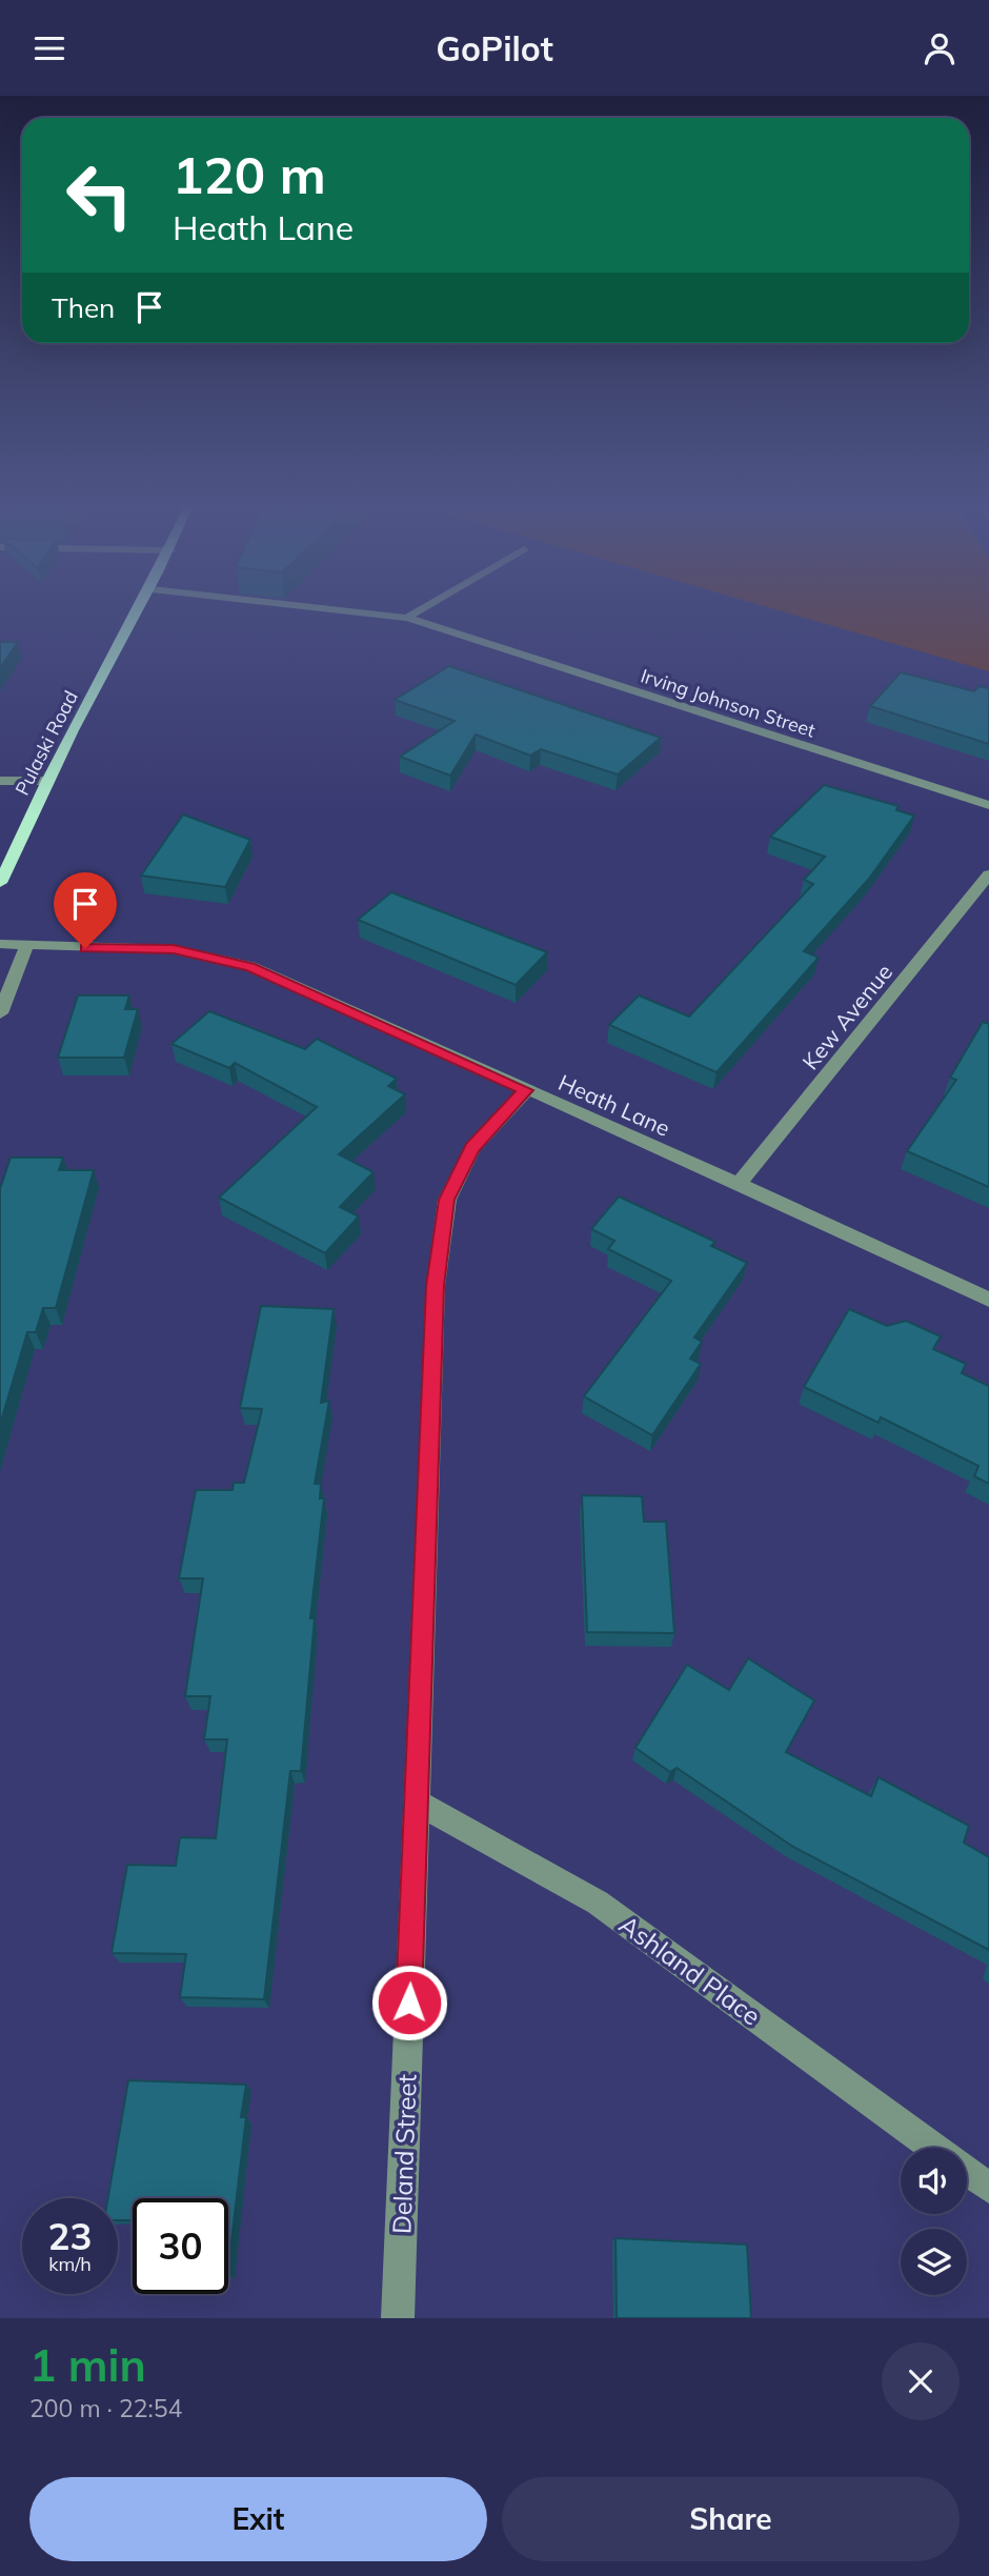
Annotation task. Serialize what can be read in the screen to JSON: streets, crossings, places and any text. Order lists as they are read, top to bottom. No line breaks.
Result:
{"streets":{"main road":["Pulaski Road"],"street":["Irving Johnson Street","Kew Avenue","Heath Lane","Ashland Place","Deland Street"]},"crossings":[["Kew Avenue","Heath Lane"],["Heath Lane","Deland Street"],["Ashland Place","Deland Street"]],"page":{"header":"GoPilot","turn":["120 m","Heath Lane"],"then":"Then","speed":"23 km/h","limit":"30","heading":["1 min","200 m · 22:54"],"buttons":["Exit","Share"]}}
